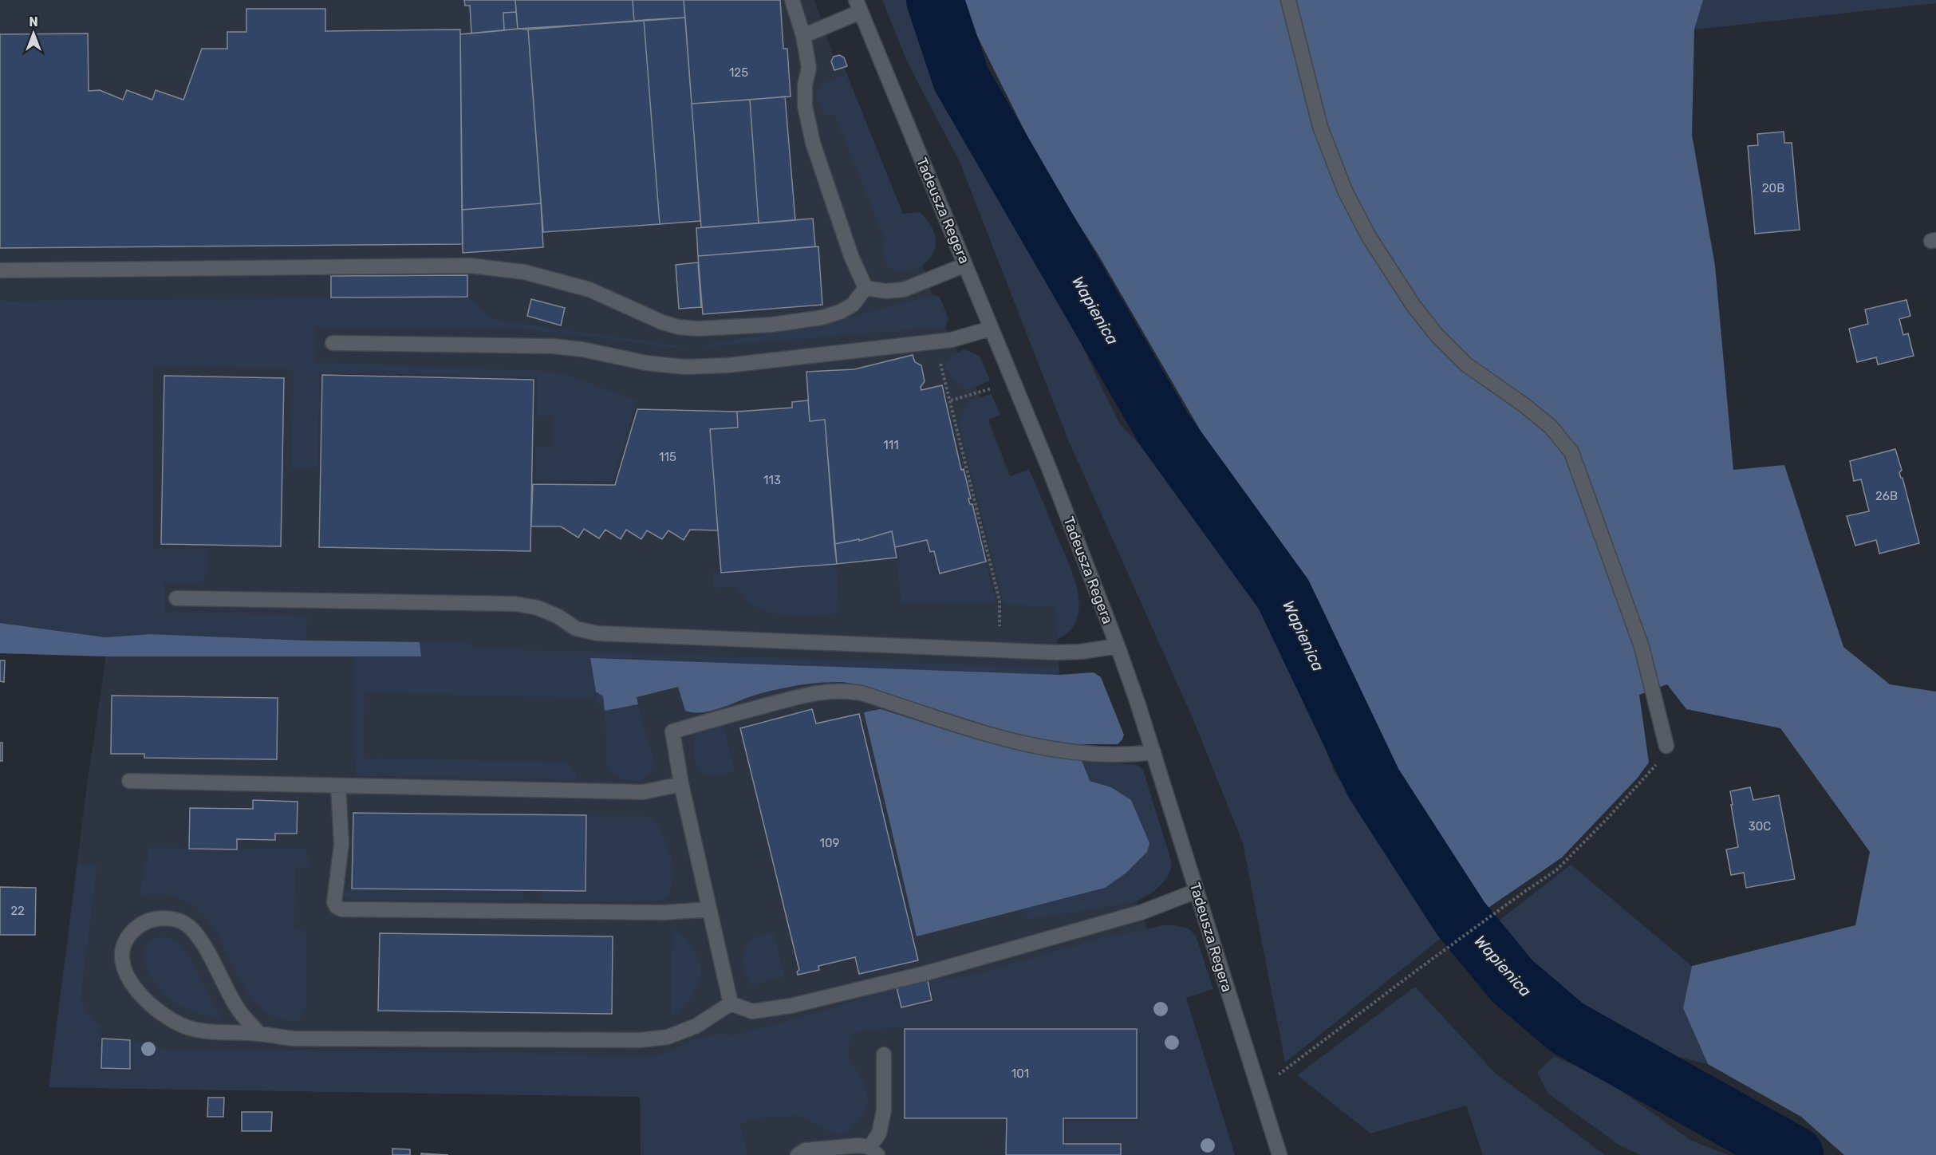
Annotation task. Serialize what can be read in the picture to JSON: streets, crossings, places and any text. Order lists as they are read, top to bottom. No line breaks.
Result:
{"streets":{"street":["Tadeusza Regera"]},"water":["Wapienica"],"house_numbers":["125","20B","111","115","113","26B","30C","109","22","101"],"north":"top"}
